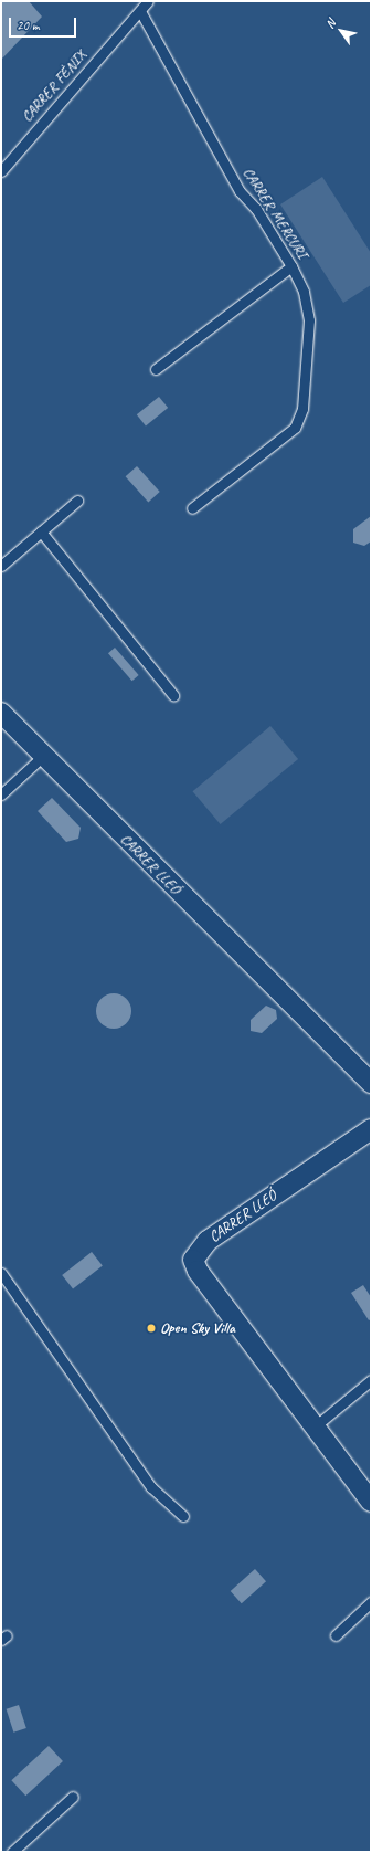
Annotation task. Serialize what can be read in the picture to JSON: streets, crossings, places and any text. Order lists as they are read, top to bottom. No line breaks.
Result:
{"streets":{"street":["CARRER LLEÓ"],"lane":["CARRER FÈNIX","CARRER MERCURI"]},"crossings":[["CARRER FÈNIX","CARRER MERCURI"]],"places":["Open Sky Villa"],"scale_bar":"20 m","north":"top left"}
